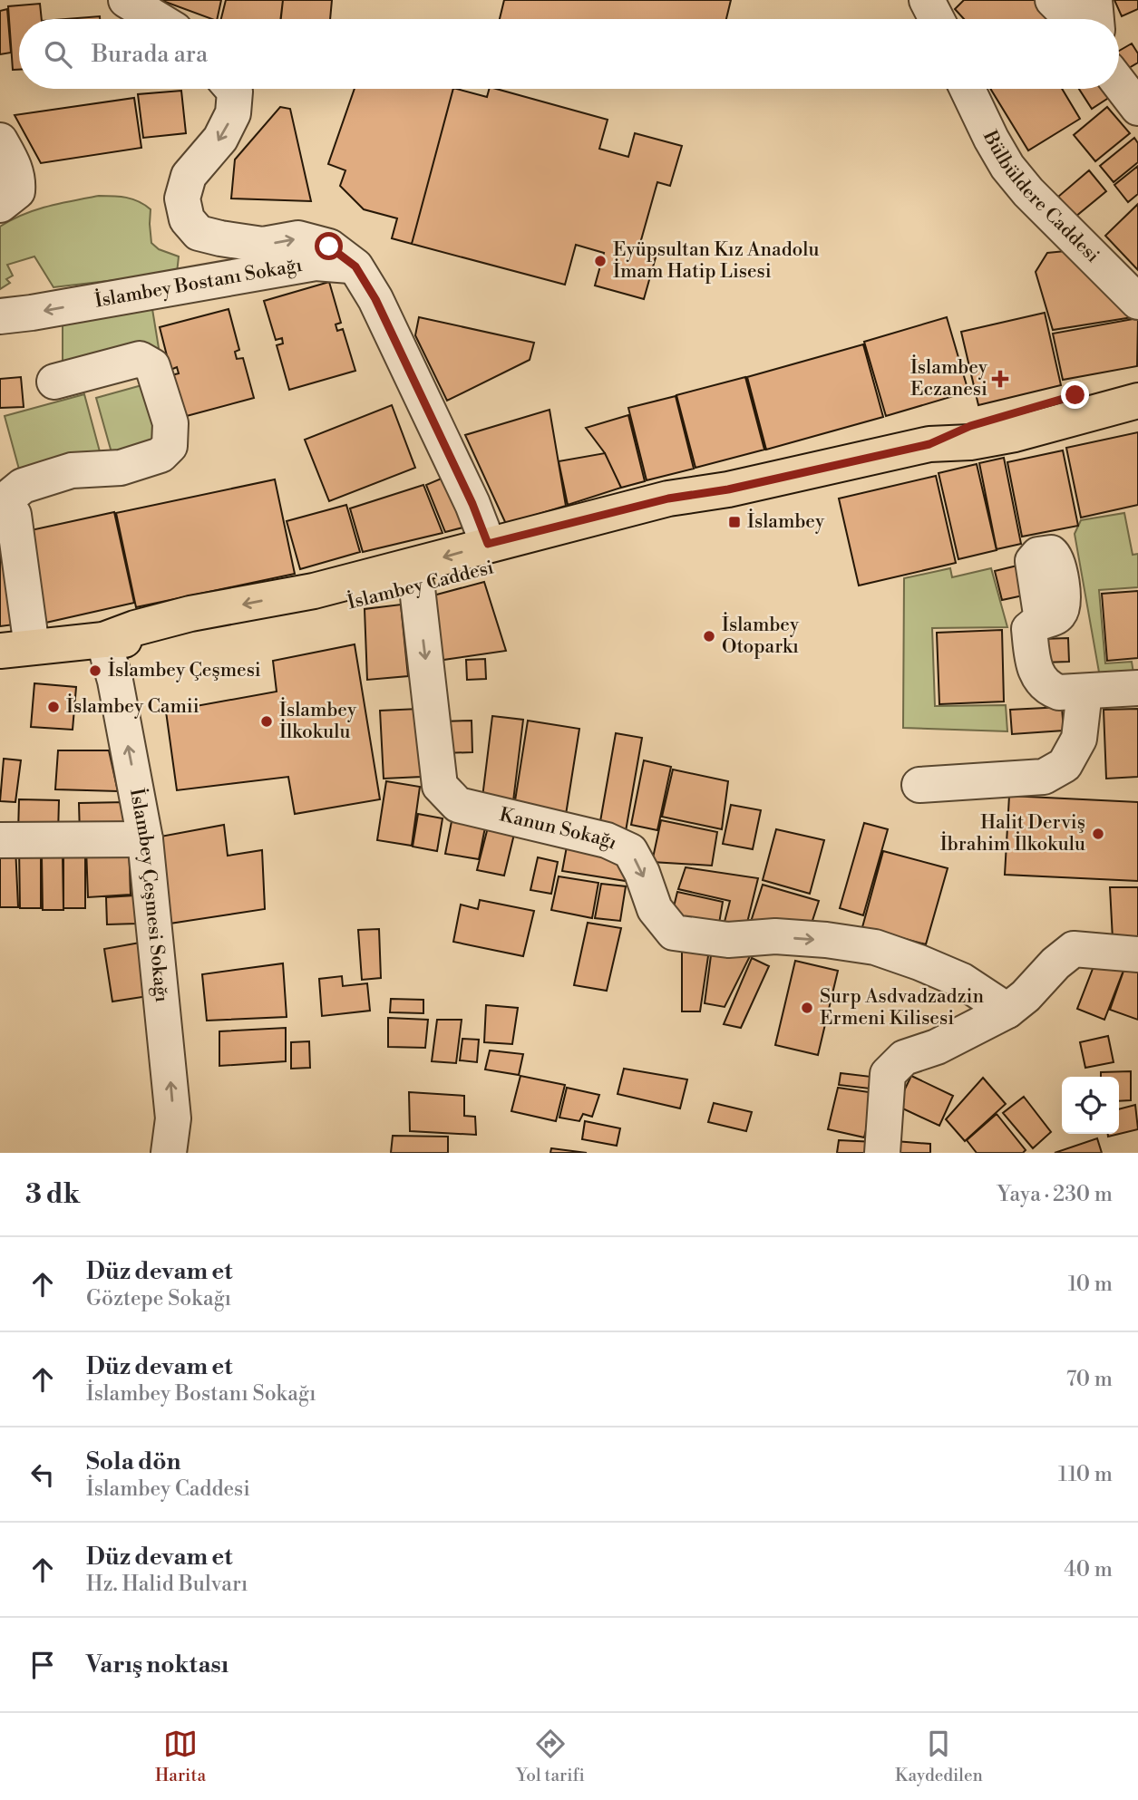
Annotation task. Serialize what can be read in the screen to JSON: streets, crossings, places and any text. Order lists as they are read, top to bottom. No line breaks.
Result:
{"streets":{"main road":["İslambey Caddesi"],"street":["Bülbüldere Caddesi","İslambey Bostanı Sokağı","Kanun Sokağı","İslambey Çeşmesi Sokağı"]},"crossings":[["İslambey Caddesi","Kanun Sokağı"],["İslambey Caddesi","İslambey Çeşmesi Sokağı"]],"one_way":["İslambey Bostanı Sokağı","Kanun Sokağı","İslambey Çeşmesi Sokağı"],"places":{"other":["Eyüpsultan Kız Anadolu İmam Hatip Lisesi","İslambey Otoparkı","İslambey Çeşmesi","İslambey Camii","İslambey İlkokulu","Halit Derviş İbrahim İlkokulu","Surp Asdvadzadzin Ermeni Kilisesi"],"health":["İslambey Eczanesi"],"transit":["İslambey"]},"page":{"search":"Burada ara","heading":["3 dk","Yaya · 230 m"],"list":[["Düz devam et","Göztepe Sokağı","10 m"],["Düz devam et","İslambey Bostanı Sokağı","70 m"],["Sola dön","İslambey Caddesi","110 m"],["Düz devam et","Hz. Halid Bulvarı","40 m"],"Varış noktası"],"nav":["Harita","Yol tarifi","Kaydedilen"]}}
